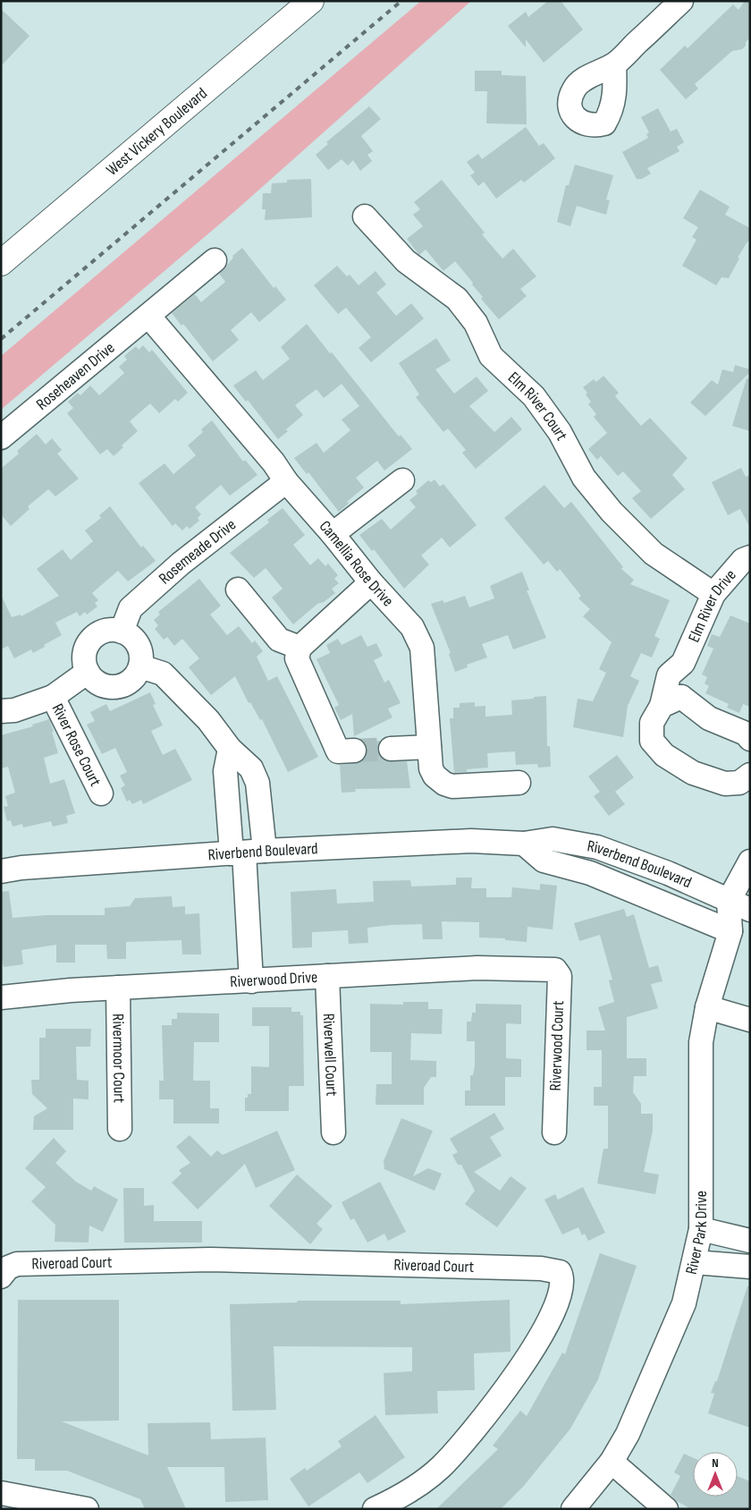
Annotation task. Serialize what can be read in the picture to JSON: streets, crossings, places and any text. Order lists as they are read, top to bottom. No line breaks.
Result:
{"streets":{"main road":["West Vickery Boulevard"],"street":["Roseheaven Drive","Elm River Court","Rosemeade Drive","Camellia Rose Drive","Elm River Drive","River Rose Court","Riverbend Boulevard","Riverwood Drive","Riverwood Court","Riverwell Court","Rivermoor Court","River Park Drive","Riveroad Court"]},"crossings":[["Roseheaven Drive","Camellia Rose Drive"],["Elm River Court","Elm River Drive"],["Rosemeade Drive","Camellia Rose Drive"],["Riverbend Boulevard","River Park Drive"],["Riverwood Drive","Riverwood Court"],["Riverwood Drive","Riverwell Court"],["Riverwood Drive","Rivermoor Court"]],"north":"top"}
